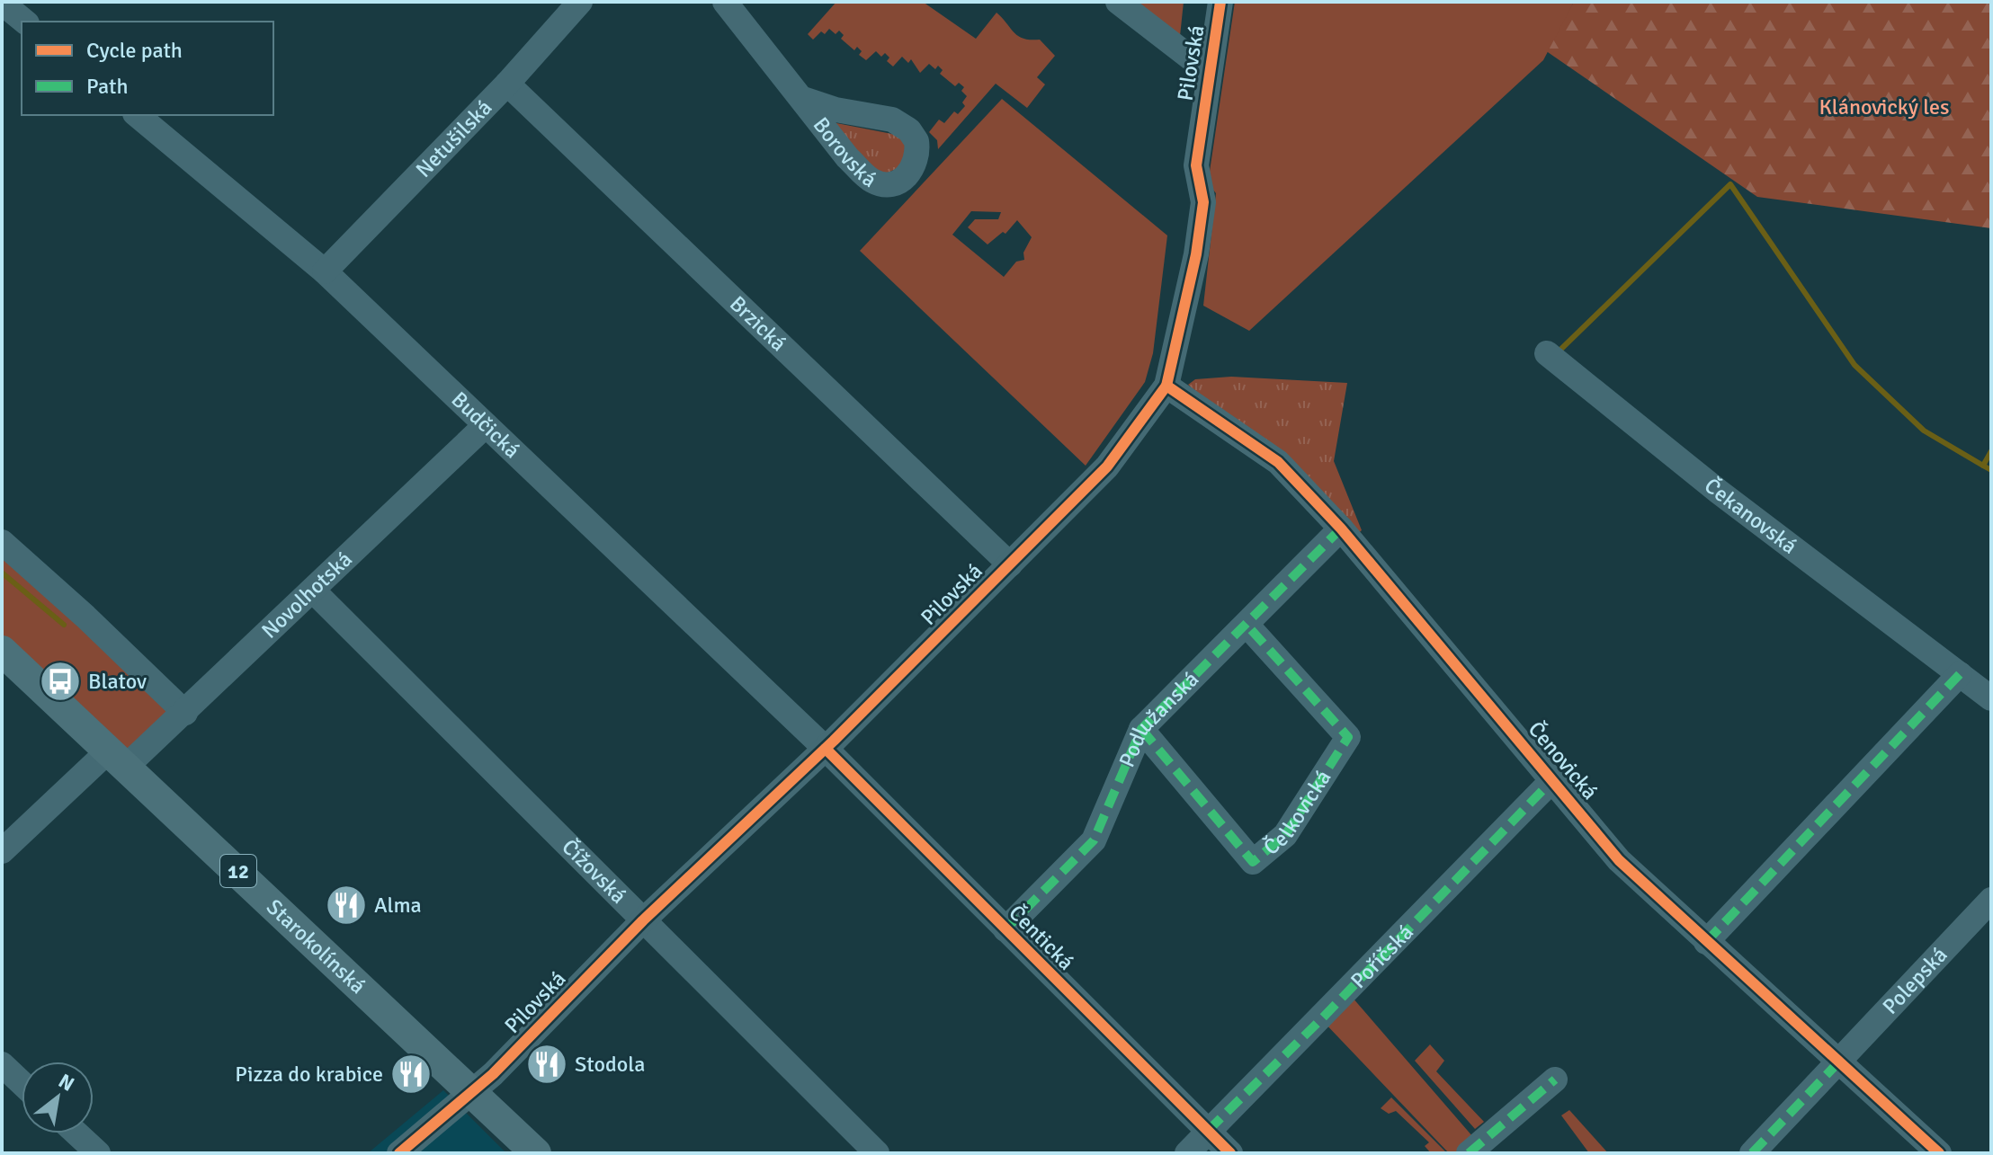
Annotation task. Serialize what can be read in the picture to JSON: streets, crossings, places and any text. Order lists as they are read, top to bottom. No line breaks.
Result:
{"streets":{"main road":["12","Starokolínská"],"street":["Pilovská","Netušilská","Borovská","Brzická","Budčická","Čekanovská","Novolhotská","Podlužanská","Čenovická","Čelkovická","Čížovská","Čentická","Poříčská","Polepská"]},"crossings":[["Pilovská","Brzická"],["Pilovská","Budčická"],["Pilovská","Čenovická"],["Pilovská","Čížovská"],["Pilovská","Čentická"],["Pilovská","Starokolínská"],["Netušilská","Brzická"],["Netušilská","Budčická"],["Budčická","Novolhotská"],["Budčická","Čentická"],["Novolhotská","Čížovská"],["Novolhotská","Starokolínská"],["Podlužanská","Čenovická"],["Podlužanská","Čelkovická"],["Podlužanská","Čentická"],["Čenovická","Poříčská"],["Čenovická","Polepská"],["Čentická","Poříčská"]],"parks":["Klánovický les"],"places":{"bus stop":["Blatov"],"restaurant":["Alma","Stodola","Pizza do krabice"]},"legend":["Cycle path","Path"],"north":"top right"}
